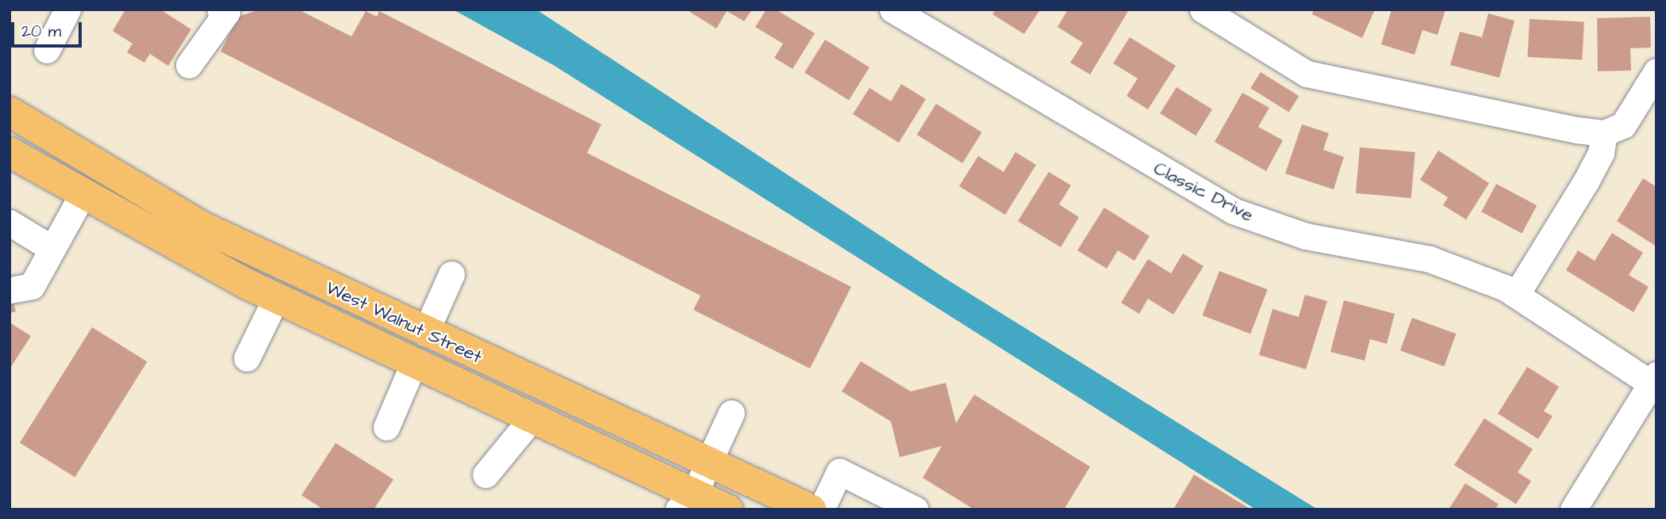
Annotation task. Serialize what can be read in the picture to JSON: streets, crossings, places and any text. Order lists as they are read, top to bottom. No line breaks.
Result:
{"streets":{"main road":["West Walnut Street"],"street":["Classic Drive"]},"scale_bar":"20 m"}
